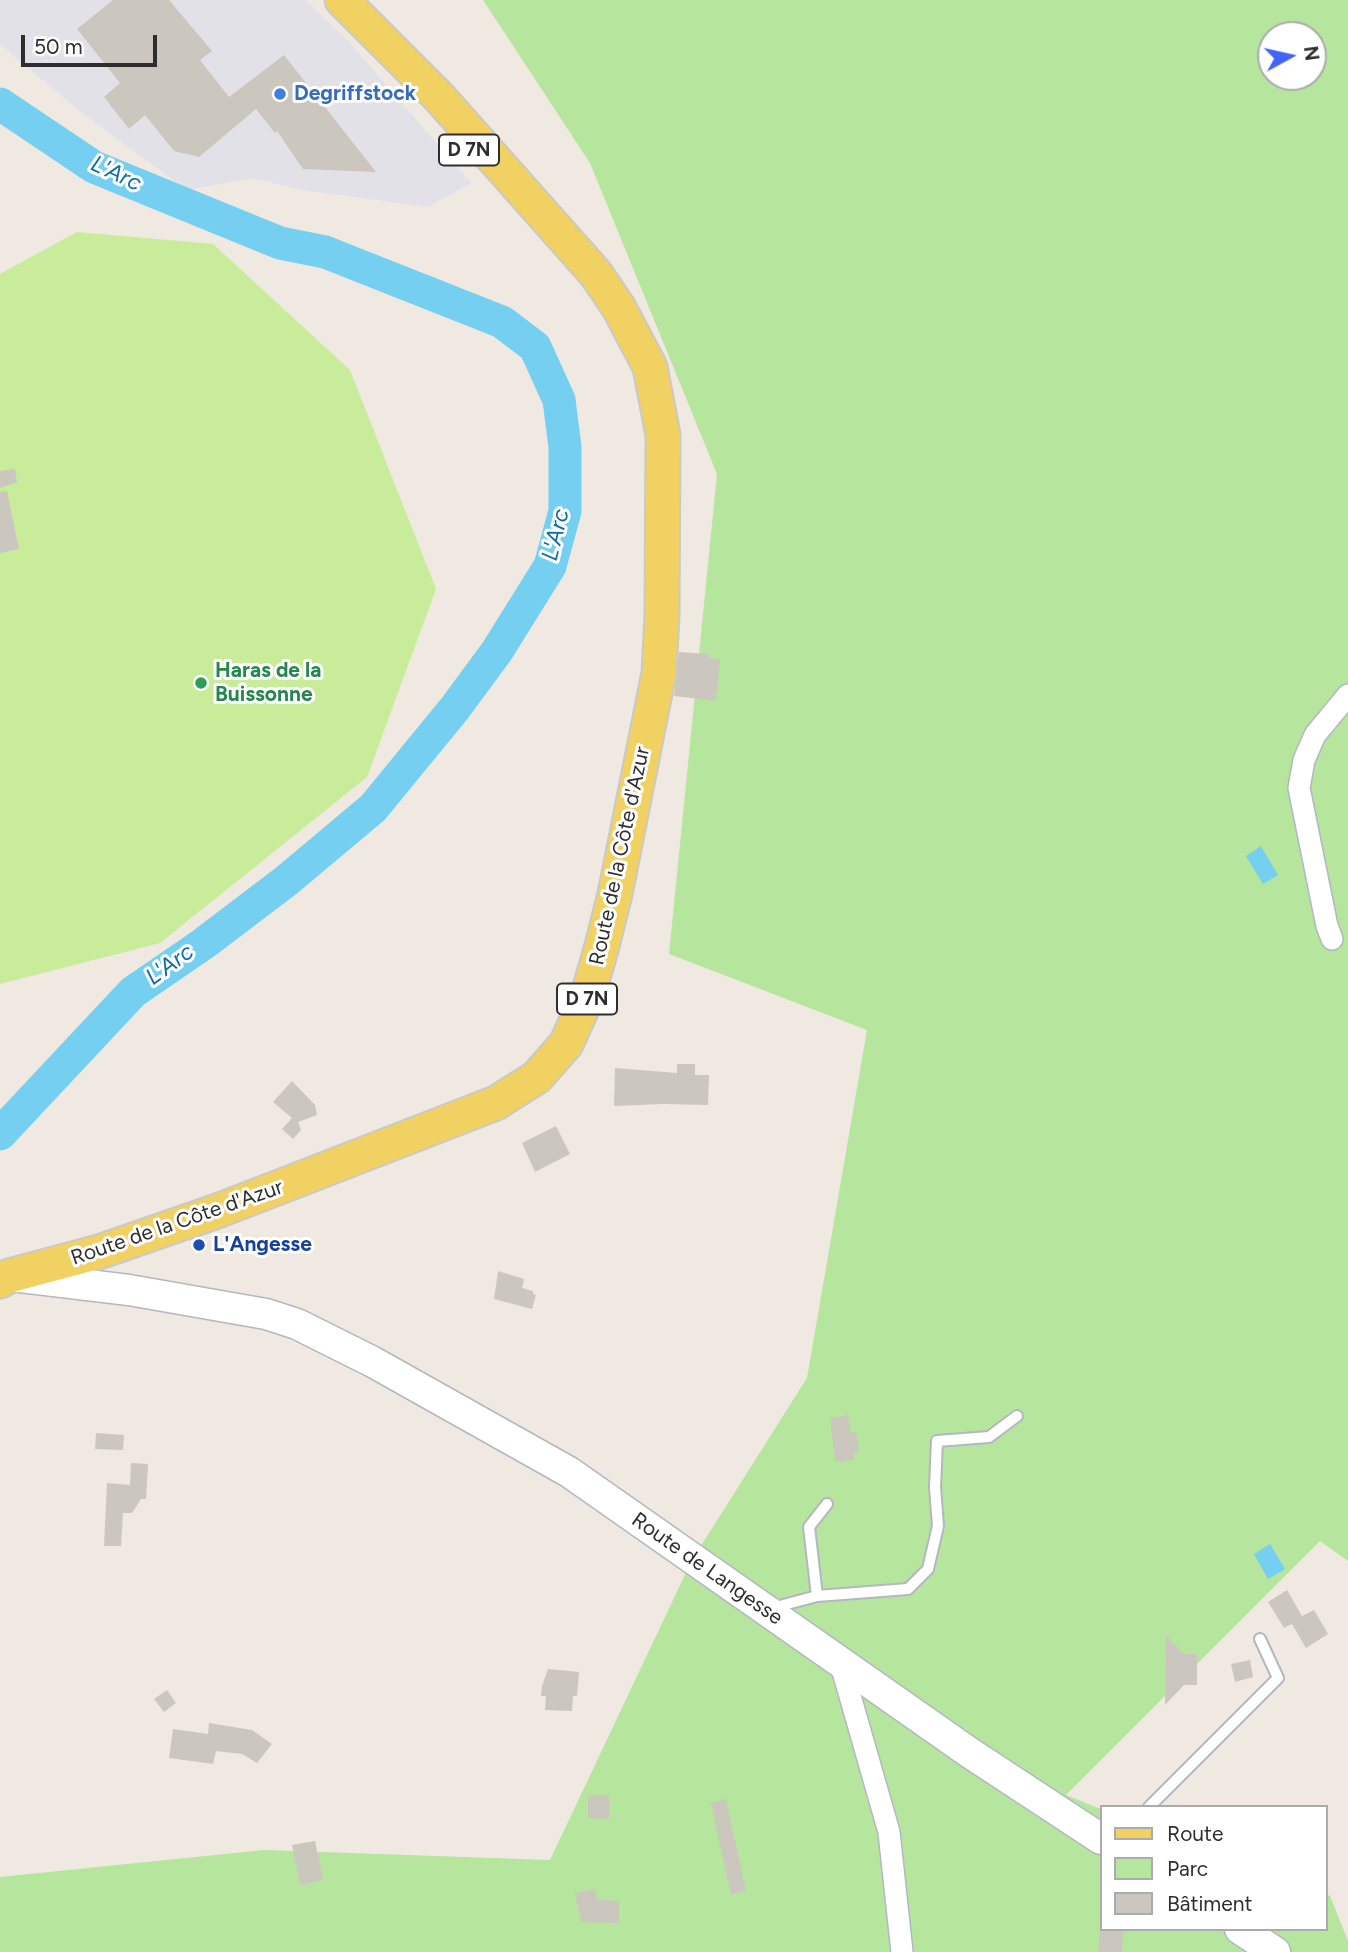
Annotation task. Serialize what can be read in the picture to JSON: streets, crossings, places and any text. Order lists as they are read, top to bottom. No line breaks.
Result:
{"streets":{"main road":["D 7N","Route de la Côte d'Azur"],"street":["Route de Langesse"]},"crossings":[["D 7N","Route de la Côte d'Azur"],["Route de la Côte d'Azur","Route de Langesse"]],"water":["L'Arc"],"places":["Degriffstock","Haras de la Buissonne","L'Angesse"],"legend":["Route","Parc","Bâtiment"],"scale_bar":"50 m","north":"right"}
